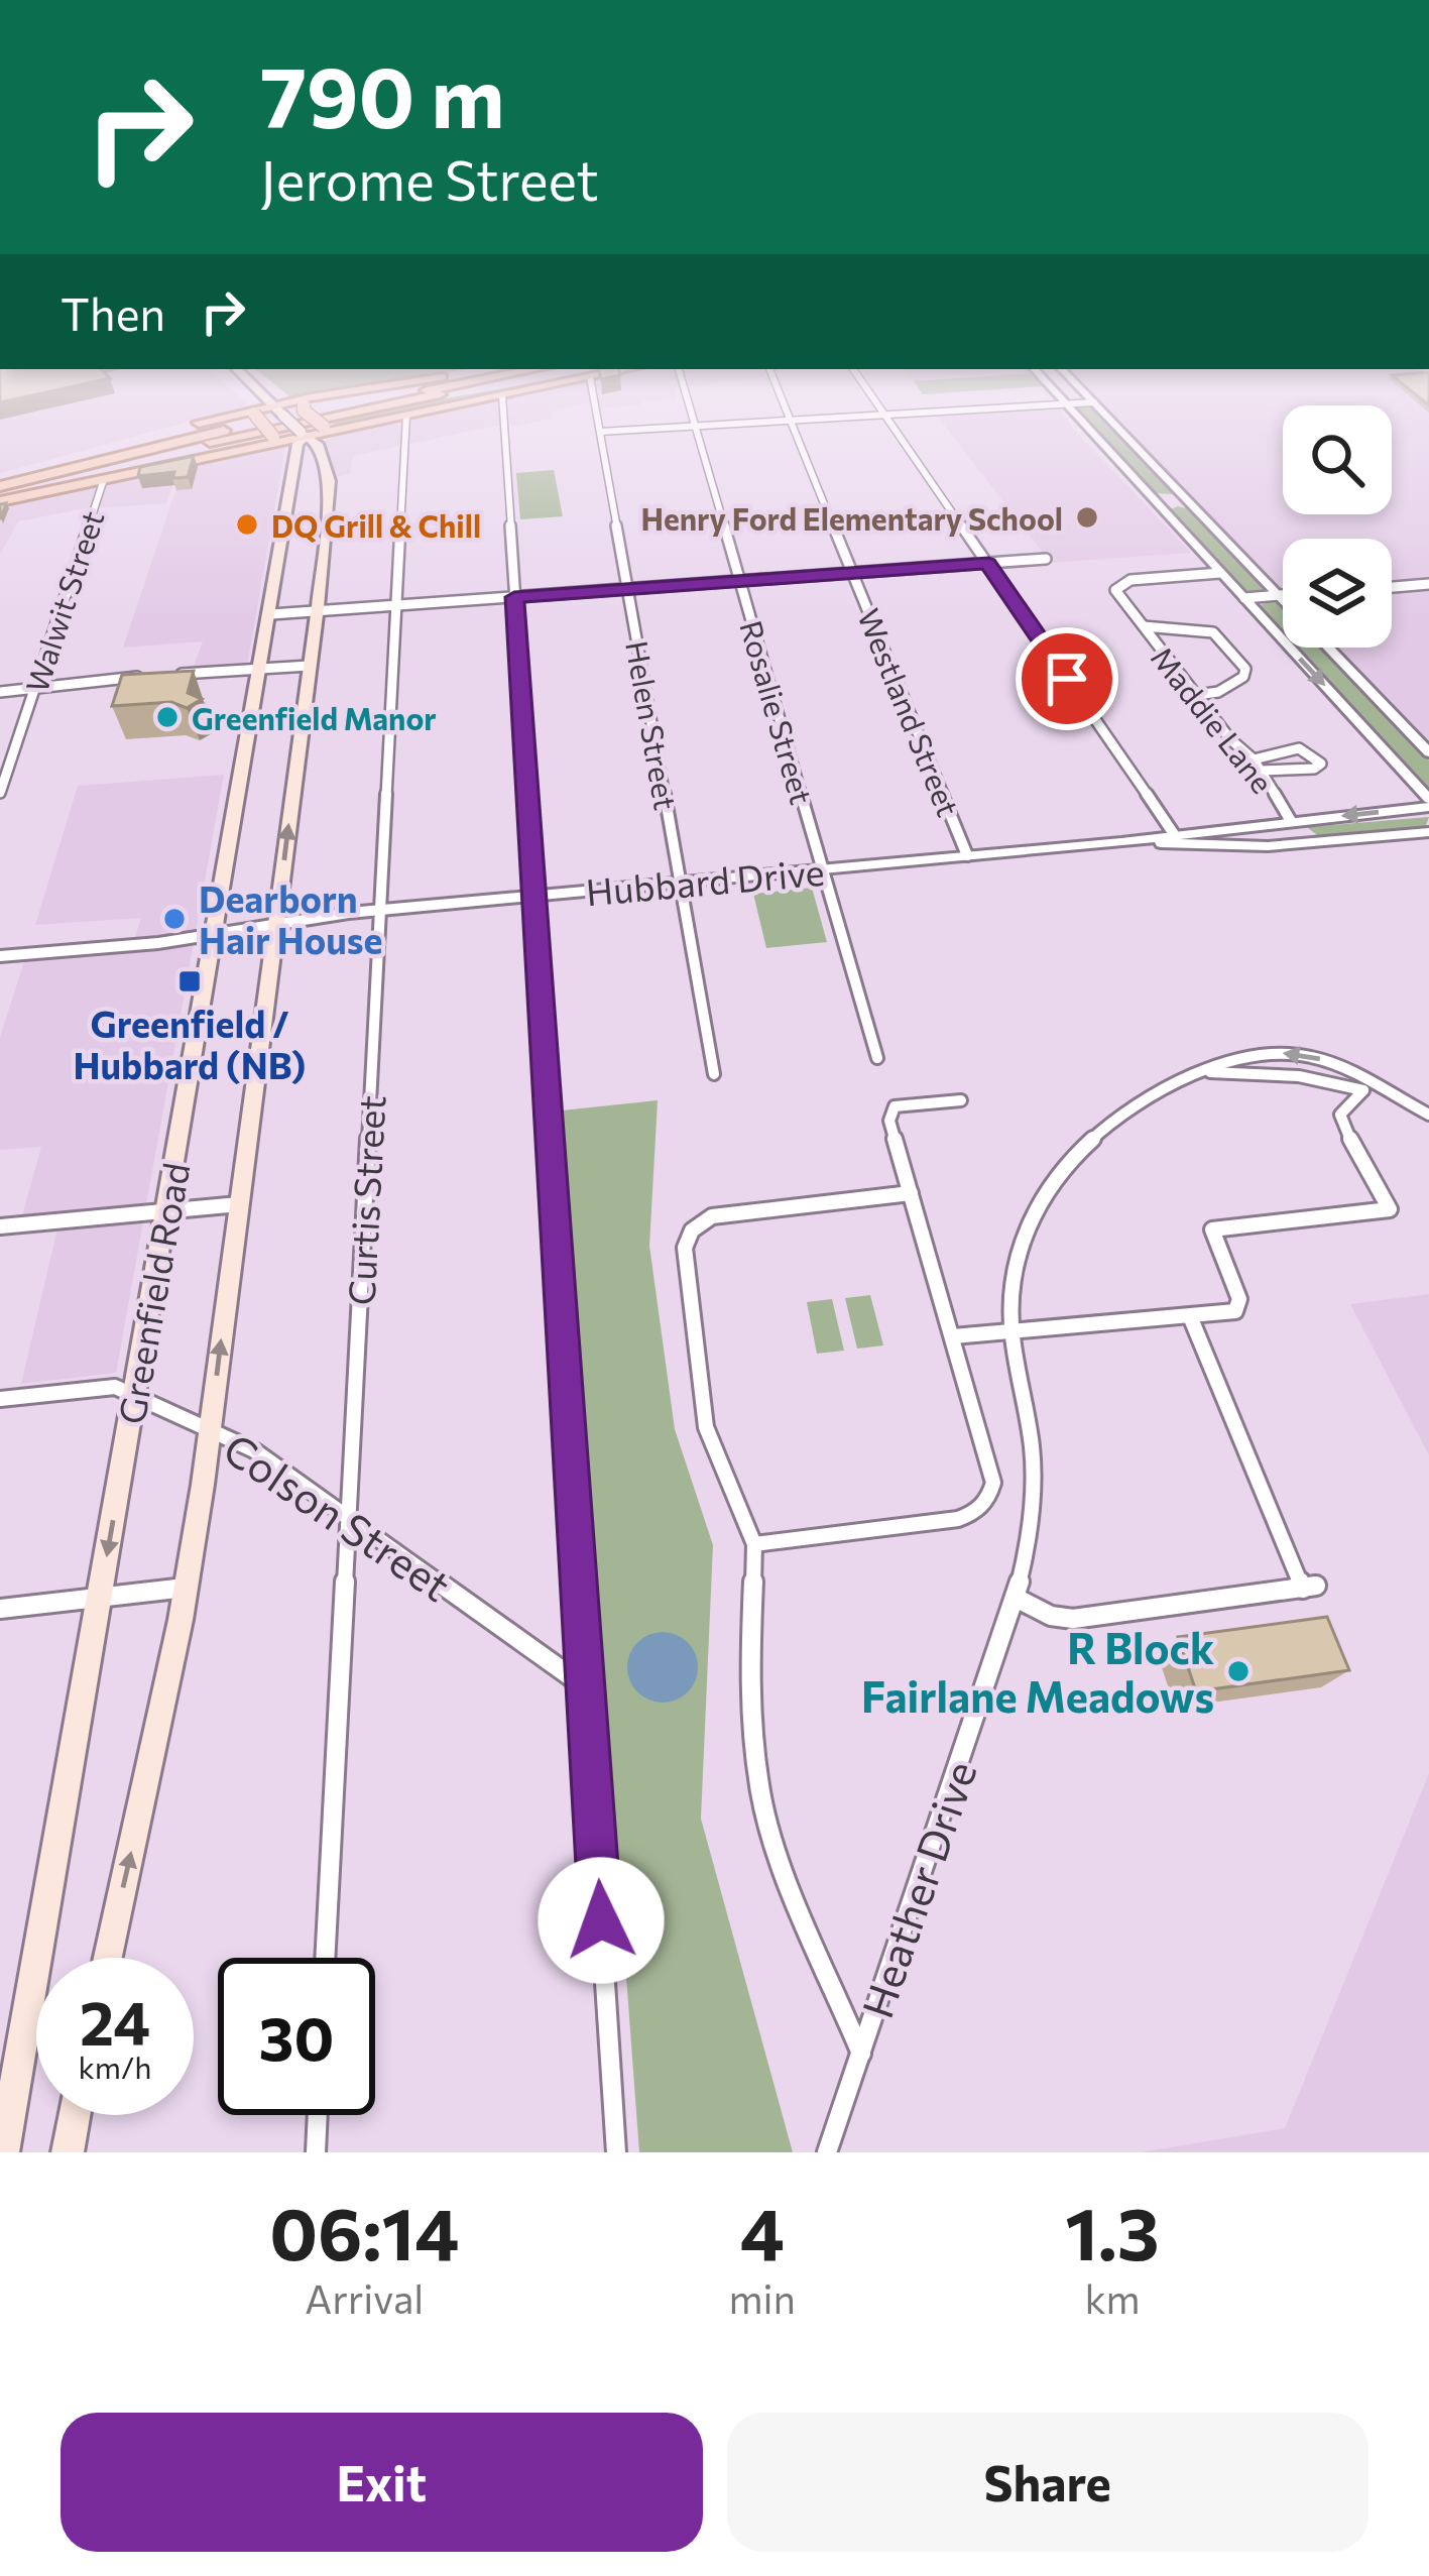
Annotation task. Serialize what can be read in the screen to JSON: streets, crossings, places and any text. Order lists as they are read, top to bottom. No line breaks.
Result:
{"streets":{"main road":["Greenfield Road"],"street":["Walwit Street","Rosalie Street","Westland Street","Maddie Lane","Helen Street","Hubbard Drive","Curtis Street","Colson Street","Heather Drive"]},"crossings":[["Rosalie Street","Hubbard Drive"],["Westland Street","Hubbard Drive"],["Maddie Lane","Hubbard Drive"],["Helen Street","Hubbard Drive"],["Hubbard Drive","Curtis Street"],["Hubbard Drive","Greenfield Road"],["Curtis Street","Colson Street"],["Greenfield Road","Colson Street"]],"places":{"other":["Henry Ford Elementary School","DQ Grill & Chill","Greenfield Manor","Dearborn Hair House","R Block Fairlane Meadows"],"transit":["Greenfield / Hubbard (NB)"]},"page":{"turn":["790 m","Jerome Street"],"then":"Then","speed":"24 km/h","limit":"30","eta":["06:14","Arrival","4","min","1.3","km"],"buttons":["Exit","Share"]}}
